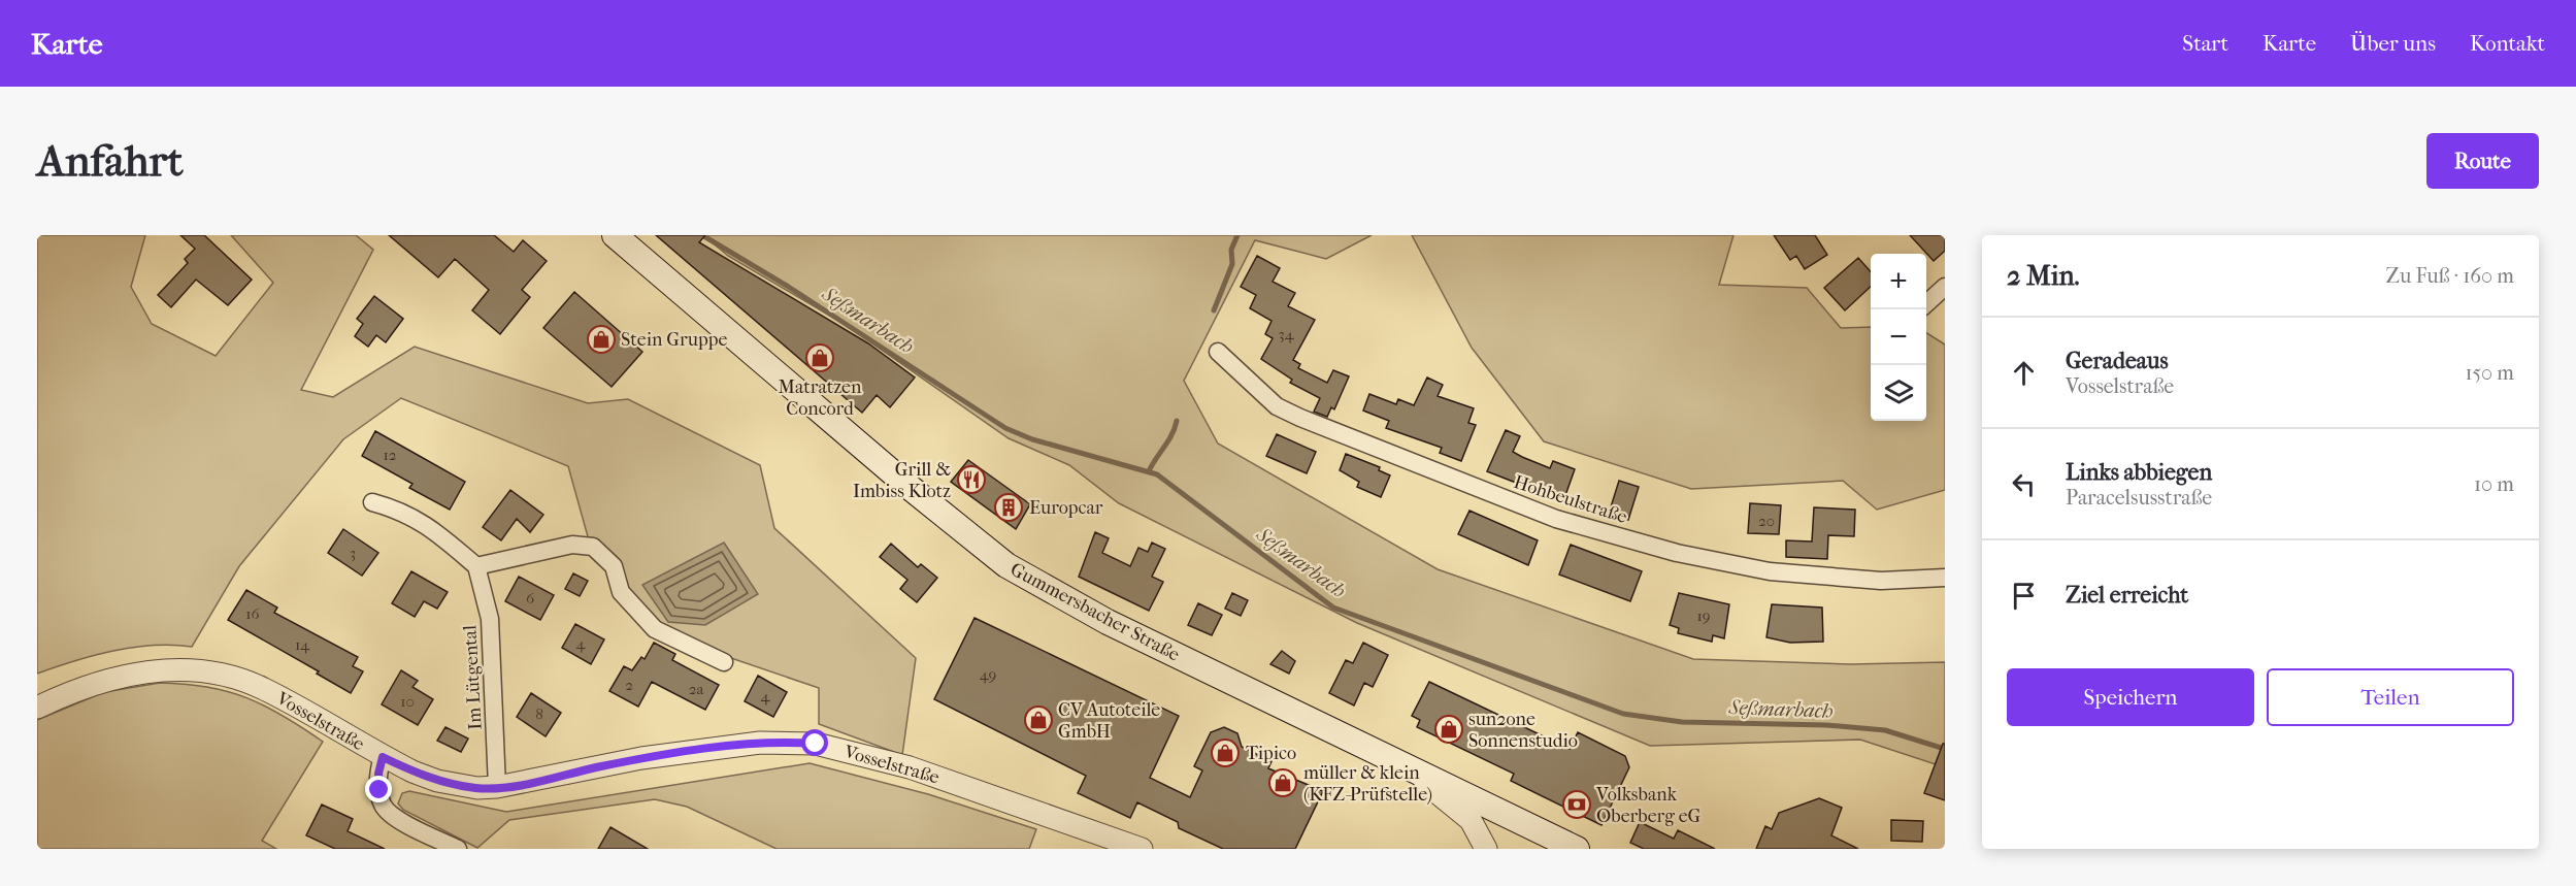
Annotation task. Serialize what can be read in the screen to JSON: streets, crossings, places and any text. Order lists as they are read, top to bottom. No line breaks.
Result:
{"streets":{"main road":["Gummersbacher Straße"],"street":["Hohbeulstraße","Im Lütgental","Vosselstraße"]},"crossings":[["Im Lütgental","Vosselstraße"]],"water":["Seßmarbach"],"places":{"shop":["Stein Gruppe","Matratzen Concord","CV Autoteile GmbH","sun2one Sonnenstudio","Tipico","müller & klein (KFZ-Prüfstelle)"],"restaurant":["Grill & Imbiss Klotz"],"building":["Europcar"],"bank":["Volksbank Oberberg eG"]},"house_numbers":["34","12","20","3","6","16","19","4","14","49","2","2a","4","10","8"],"page":{"header":"Karte","nav":["Start","Karte","Über uns","Kontakt"],"buttons":["Route",["Speichern","Teilen"]],"title":"Anfahrt","heading":["2 Min.","Zu Fuß · 160 m"],"map_buttons":["+","−"],"list":[["Geradeaus","Vosselstraße","150 m"],["Links abbiegen","Paracelsusstraße","10 m"],"Ziel erreicht"]}}
